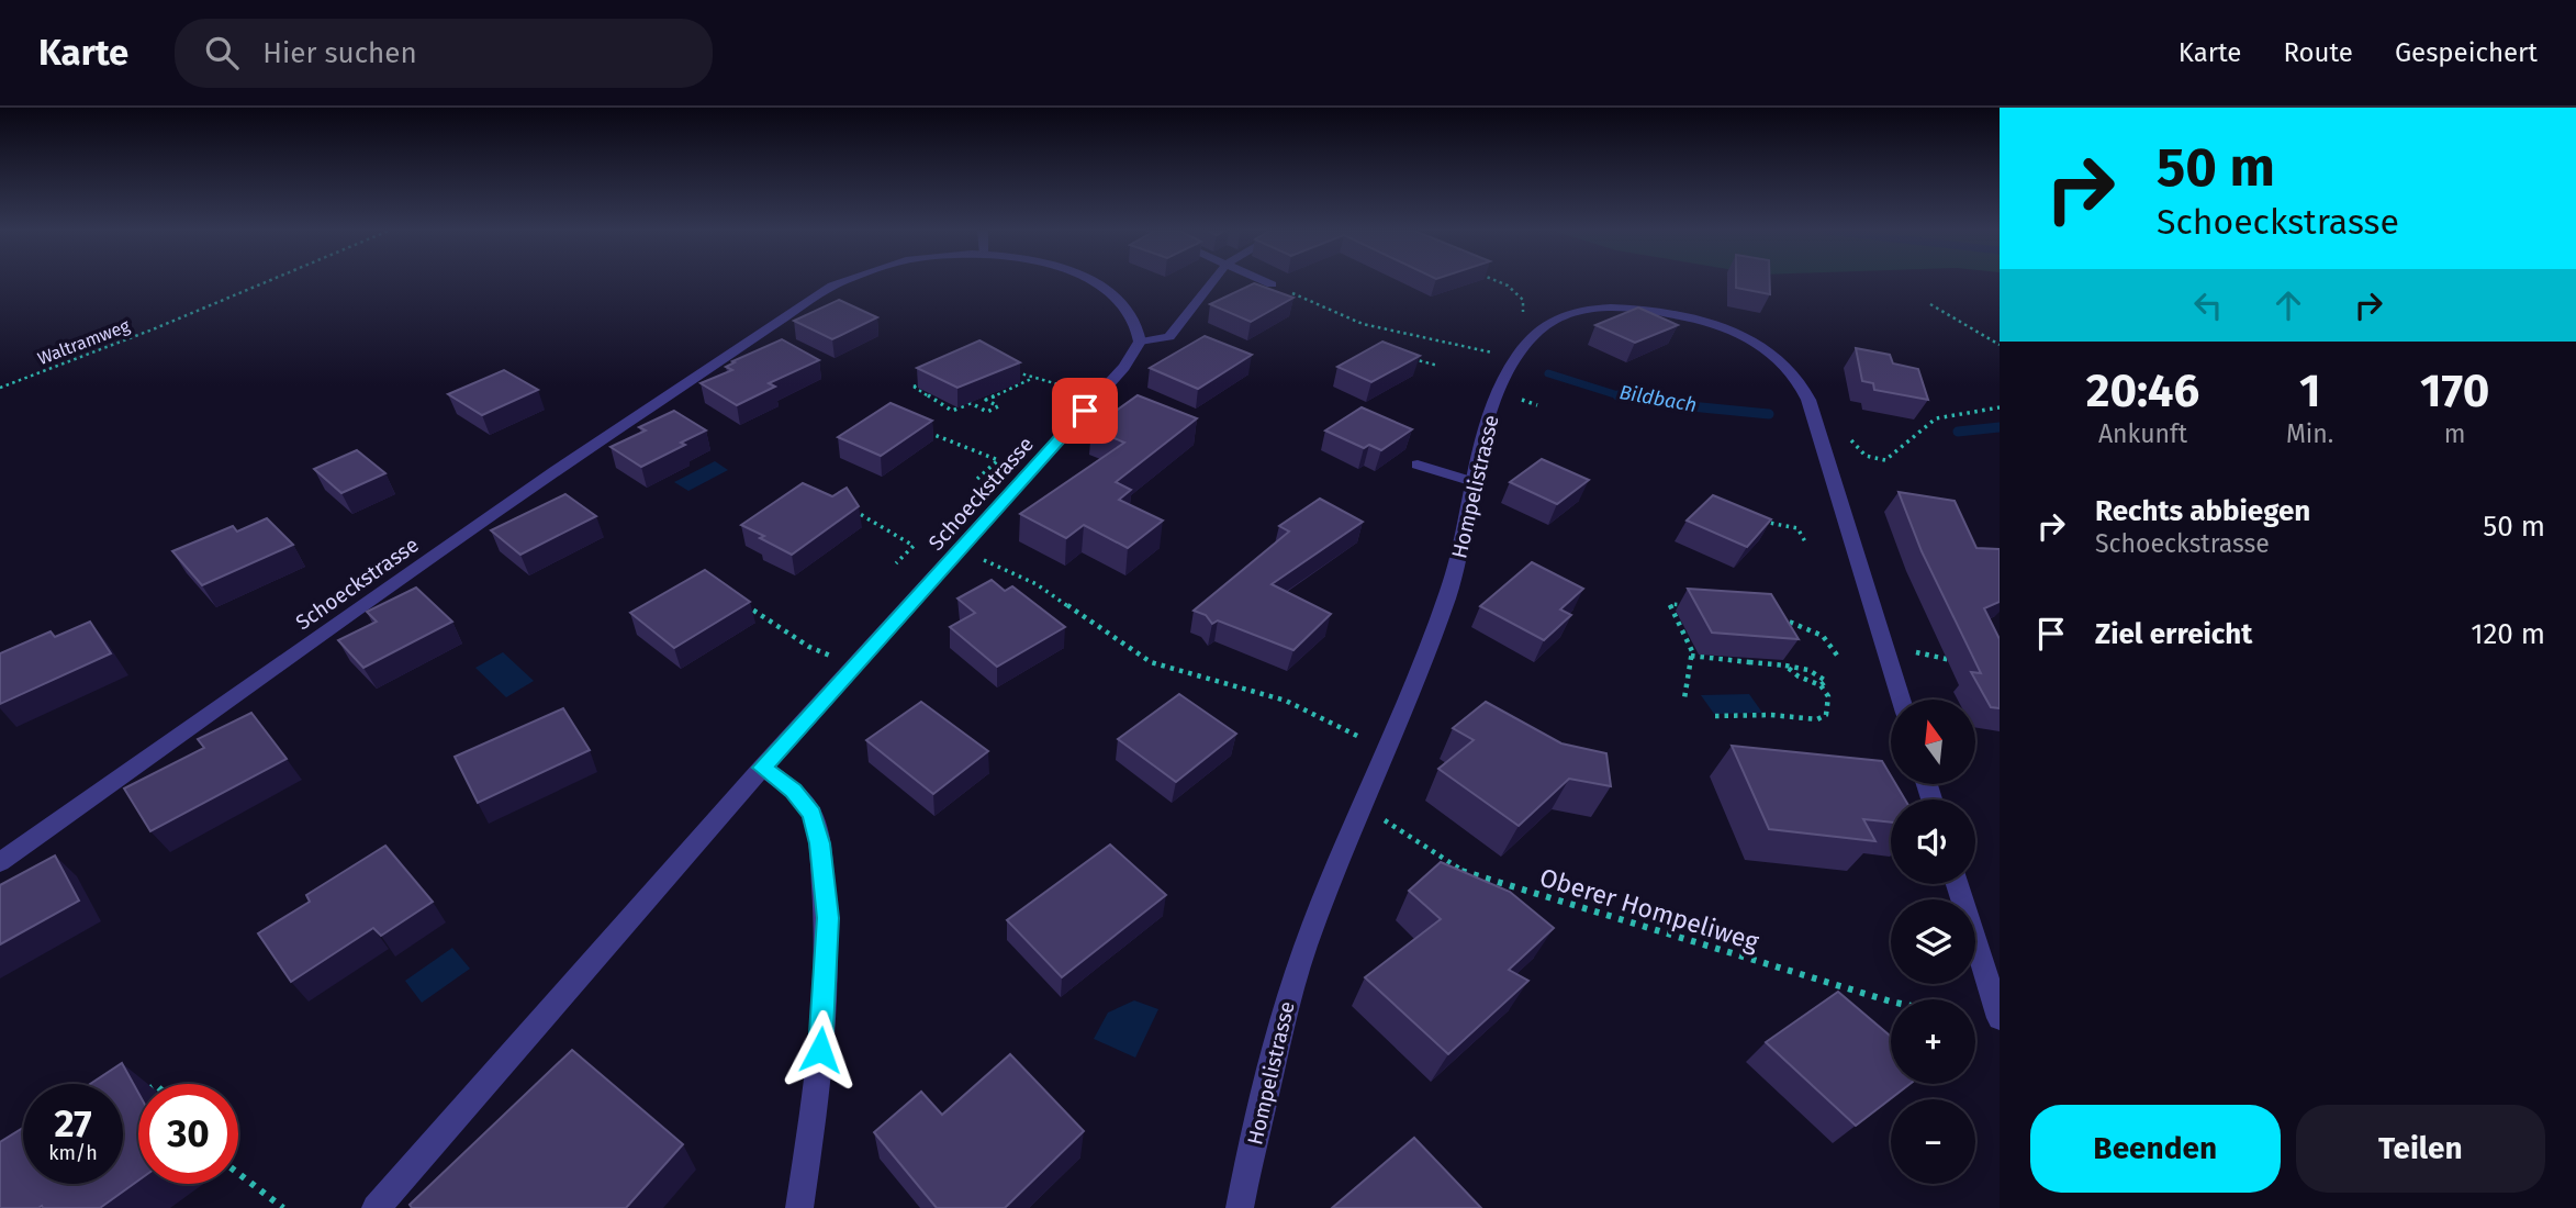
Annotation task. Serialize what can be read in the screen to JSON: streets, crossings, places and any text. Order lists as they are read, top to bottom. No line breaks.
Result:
{"streets":{"street":["Hompelistrasse","Schoeckstrasse"],"path":["Waltramweg","Oberer Hompeliweg"]},"crossings":[["Hompelistrasse","Oberer Hompeliweg"]],"water":["Bildbach"],"north":"top","page":{"header":"Karte","search":"Hier suchen","nav":["Karte","Route","Gespeichert"],"turn":["50 m","Schoeckstrasse"],"eta":["20:46","Ankunft","1","Min.","170","m"],"list":[{"name":"Rechts abbiegen","note":"Schoeckstrasse","value":"50 m"},{"name":"Ziel erreicht","value":"120 m"}],"map_buttons":["+","−"],"speed":"27 km/h","limit":"30","buttons":["Beenden","Teilen"]}}
